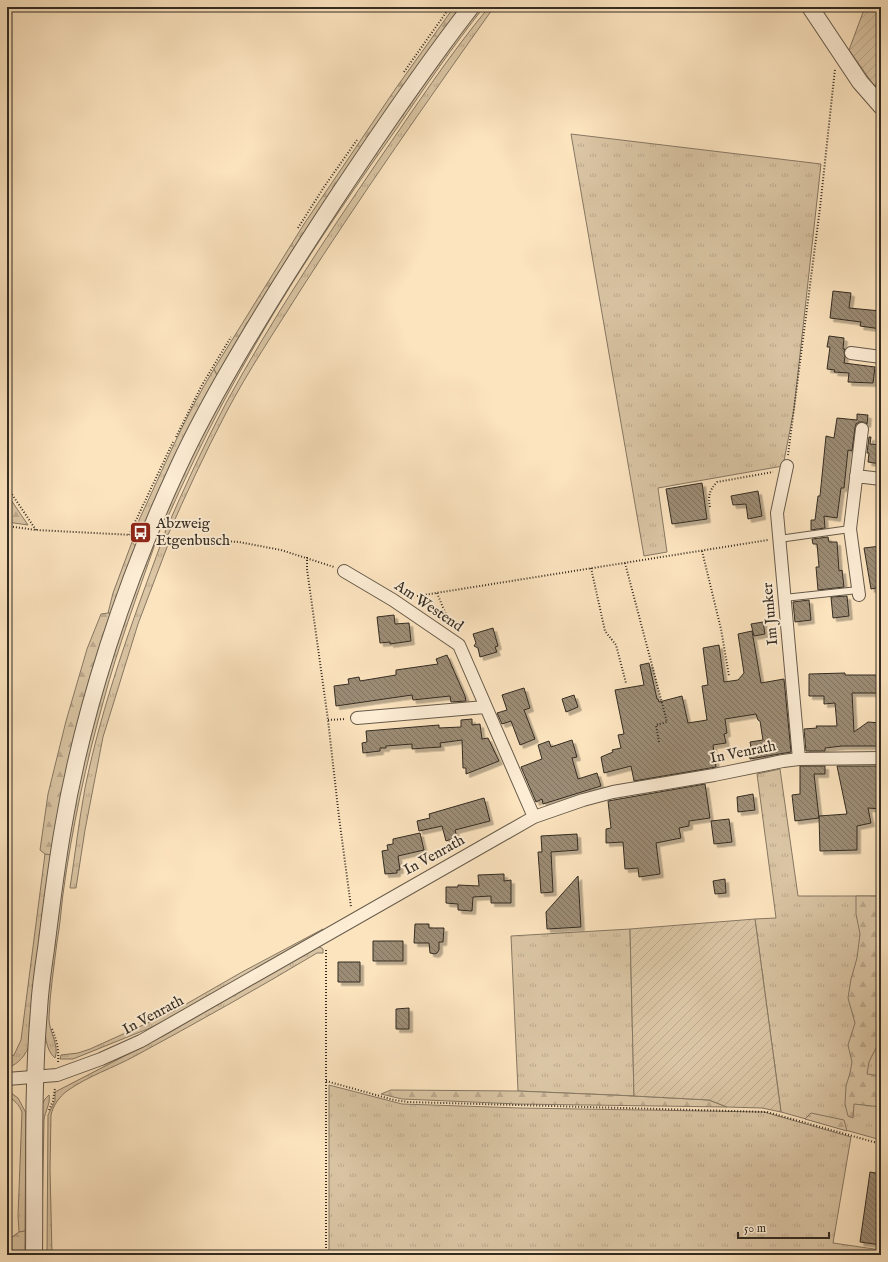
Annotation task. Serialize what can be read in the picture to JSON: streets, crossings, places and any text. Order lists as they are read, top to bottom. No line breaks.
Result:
{"streets":{"street":["Am Westend","Im Junker","In Venrath"]},"crossings":[["Am Westend","In Venrath"],["Im Junker","In Venrath"]],"places":{"bus stop":["Abzweig Etgenbusch"]},"scale_bar":"50 m"}
